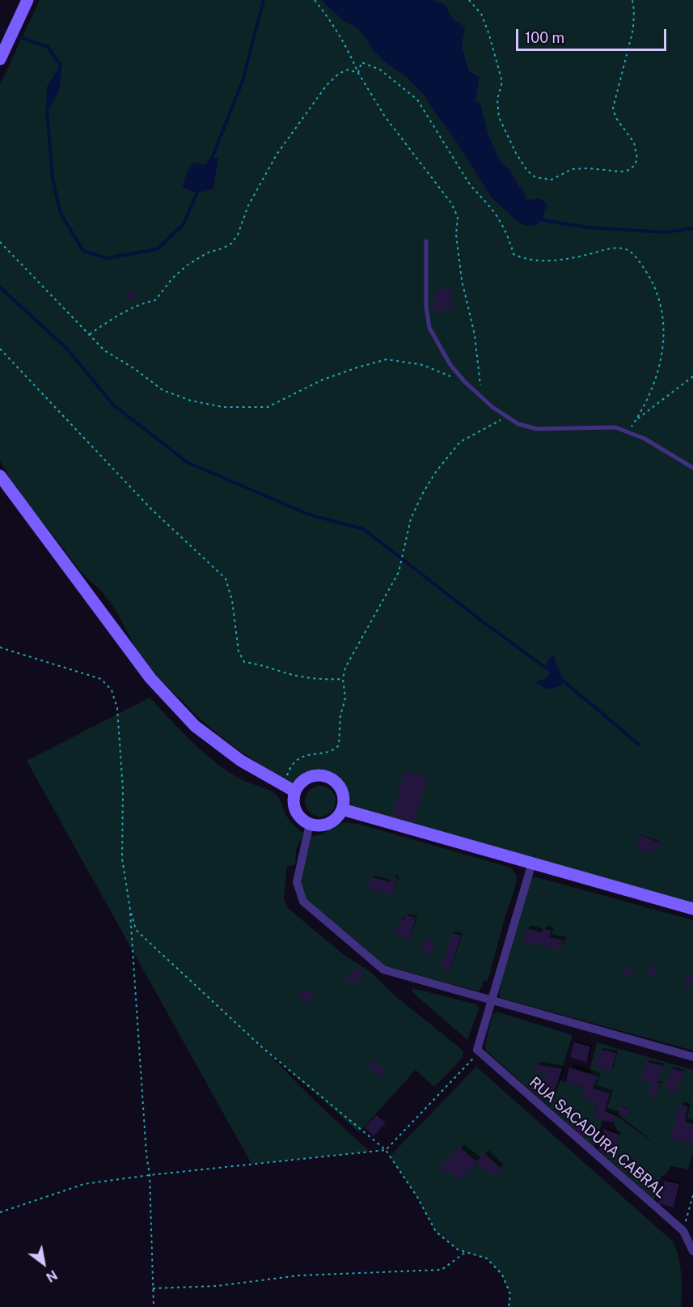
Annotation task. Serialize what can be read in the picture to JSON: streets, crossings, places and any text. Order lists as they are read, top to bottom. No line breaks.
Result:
{"streets":{"street":["RUA SACADURA CABRAL"]},"scale_bar":"100 m","north":"bottom right"}
